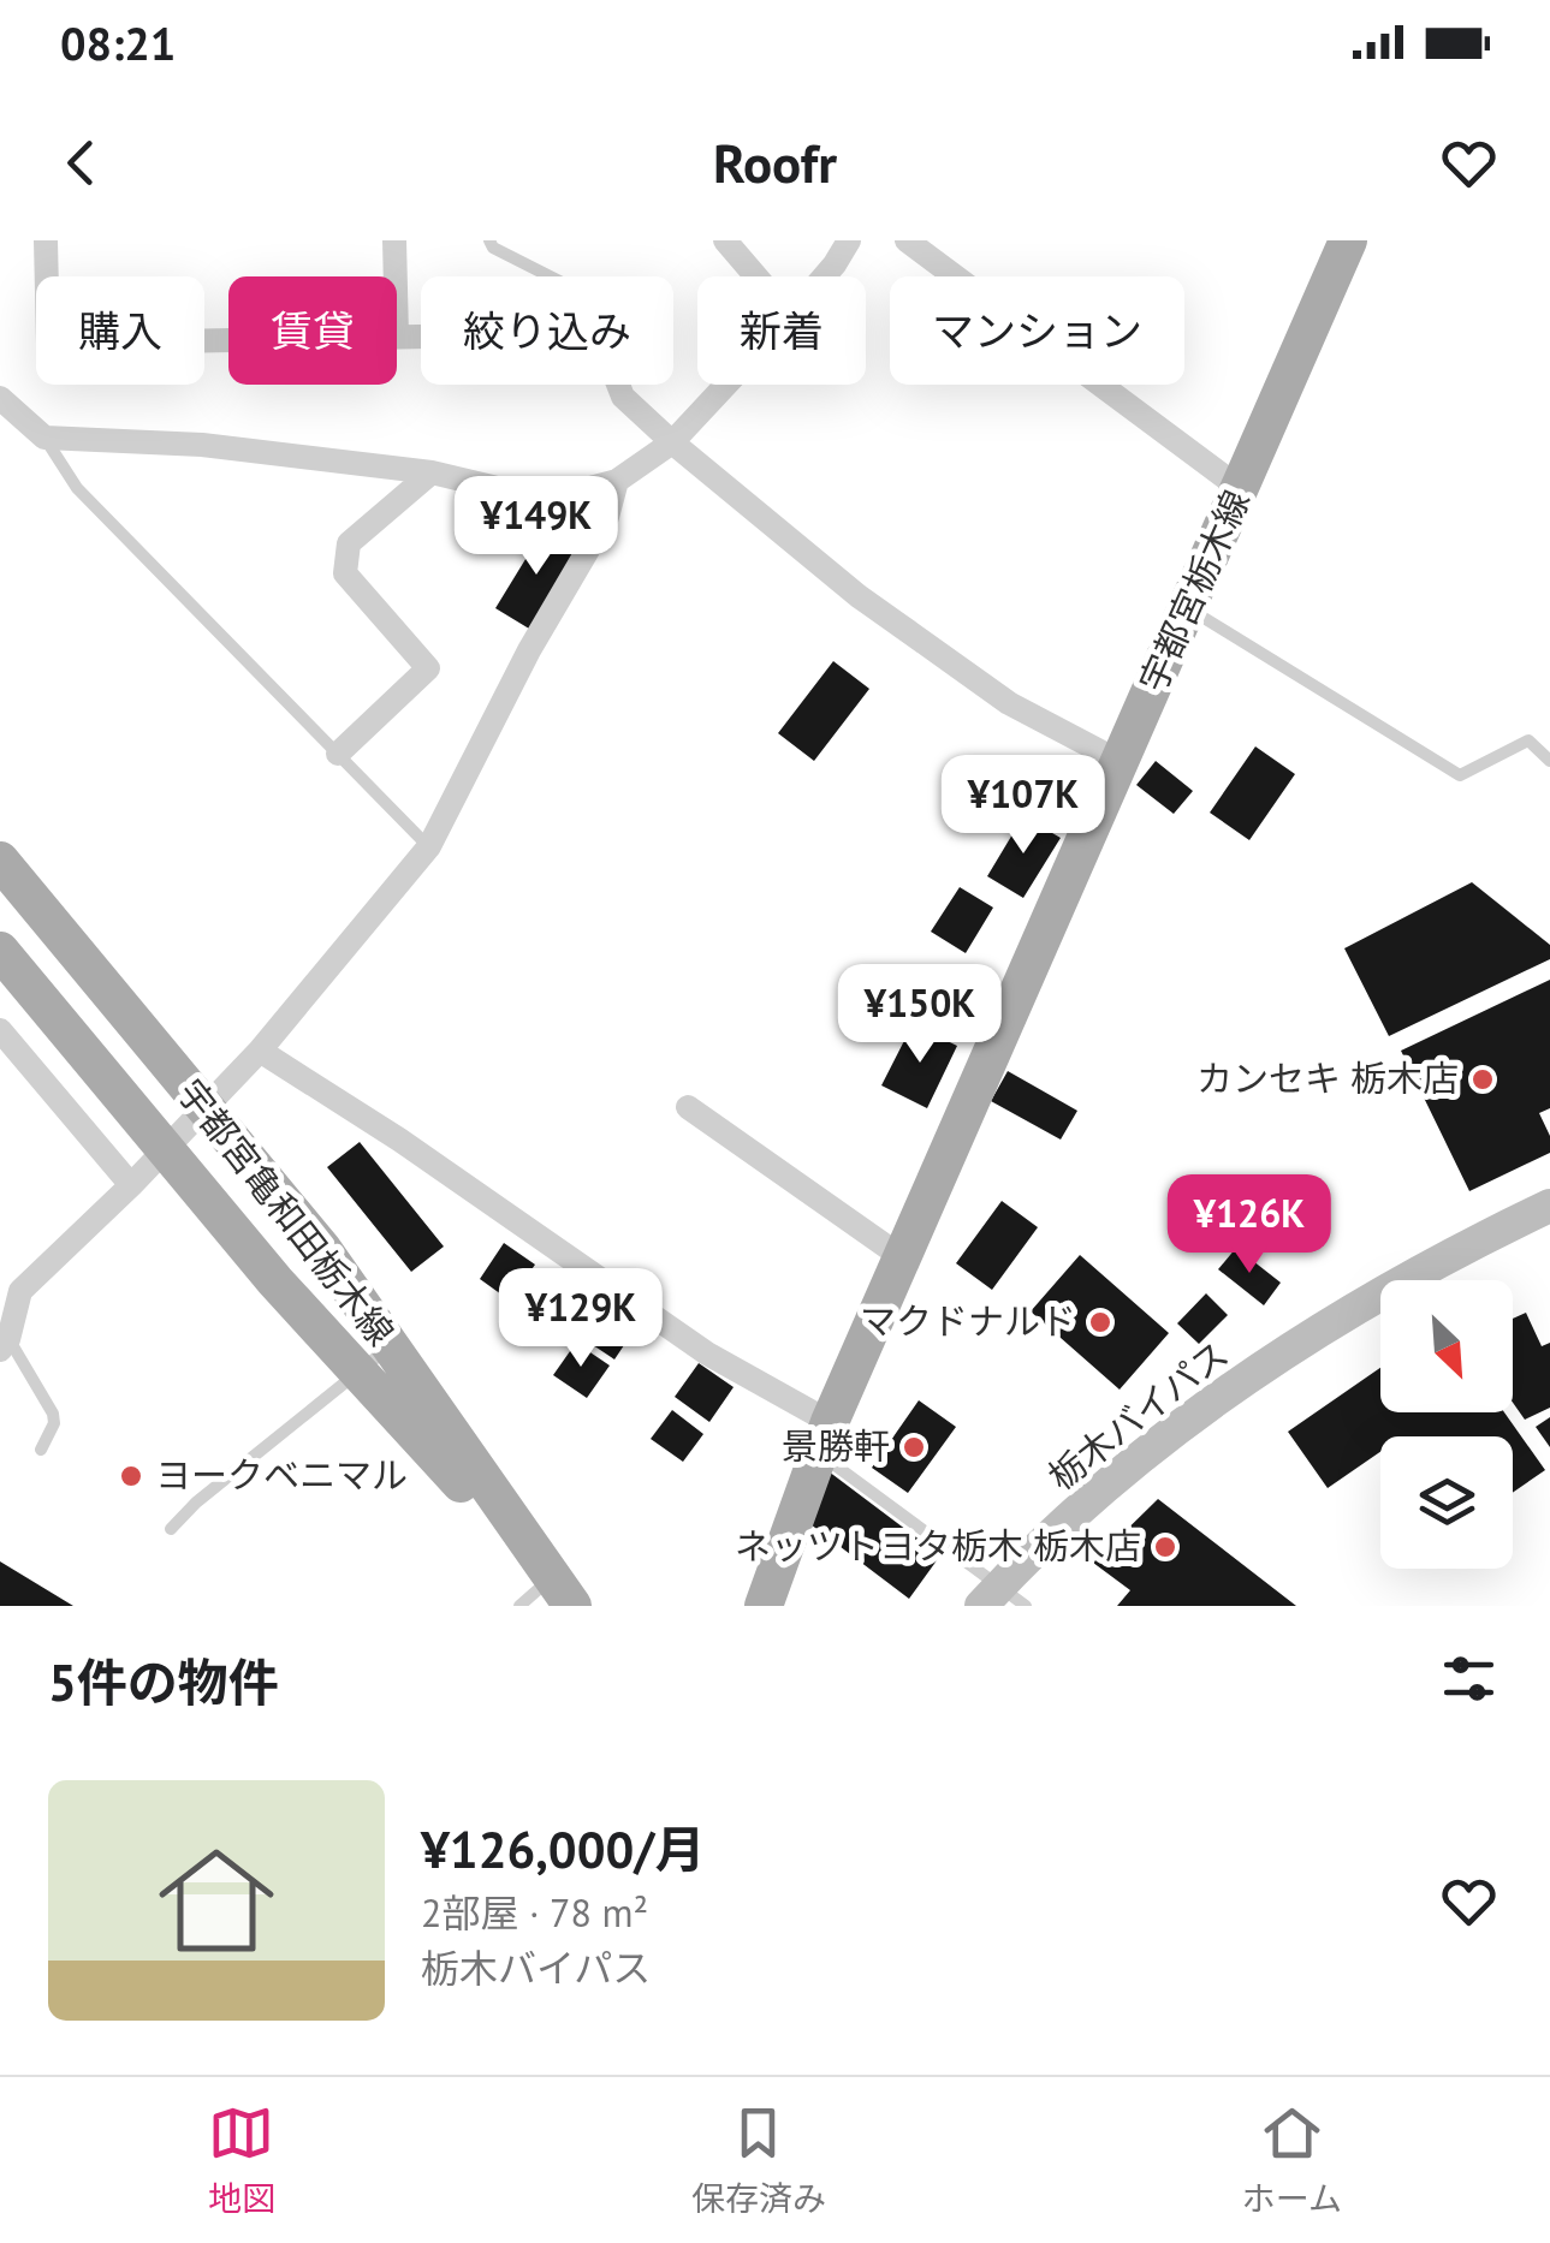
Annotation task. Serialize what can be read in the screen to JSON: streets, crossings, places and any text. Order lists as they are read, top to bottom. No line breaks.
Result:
{"streets":{"main road":["宇都宮栃木線","宇都宮亀和田栃木線","栃木バイパス"]},"places":["カンセキ 栃木店","マクドナルド","景勝軒","ヨークベニマル","ネッツトヨタ栃木 栃木店"],"north":"bottom right","page":{"status":"08:21","header":"Roofr","chip":["購入","賃貸","絞り込み","新着","マンション"],"price":["¥149K","¥107K","¥150K","¥126K","¥129K"],"heading":"5件の物件","list":[{"name":"¥126,000/月","note":"2部屋 · 78 m² · 栃木バイパス"}],"tabs":["地図","保存済み","ホーム"]}}
